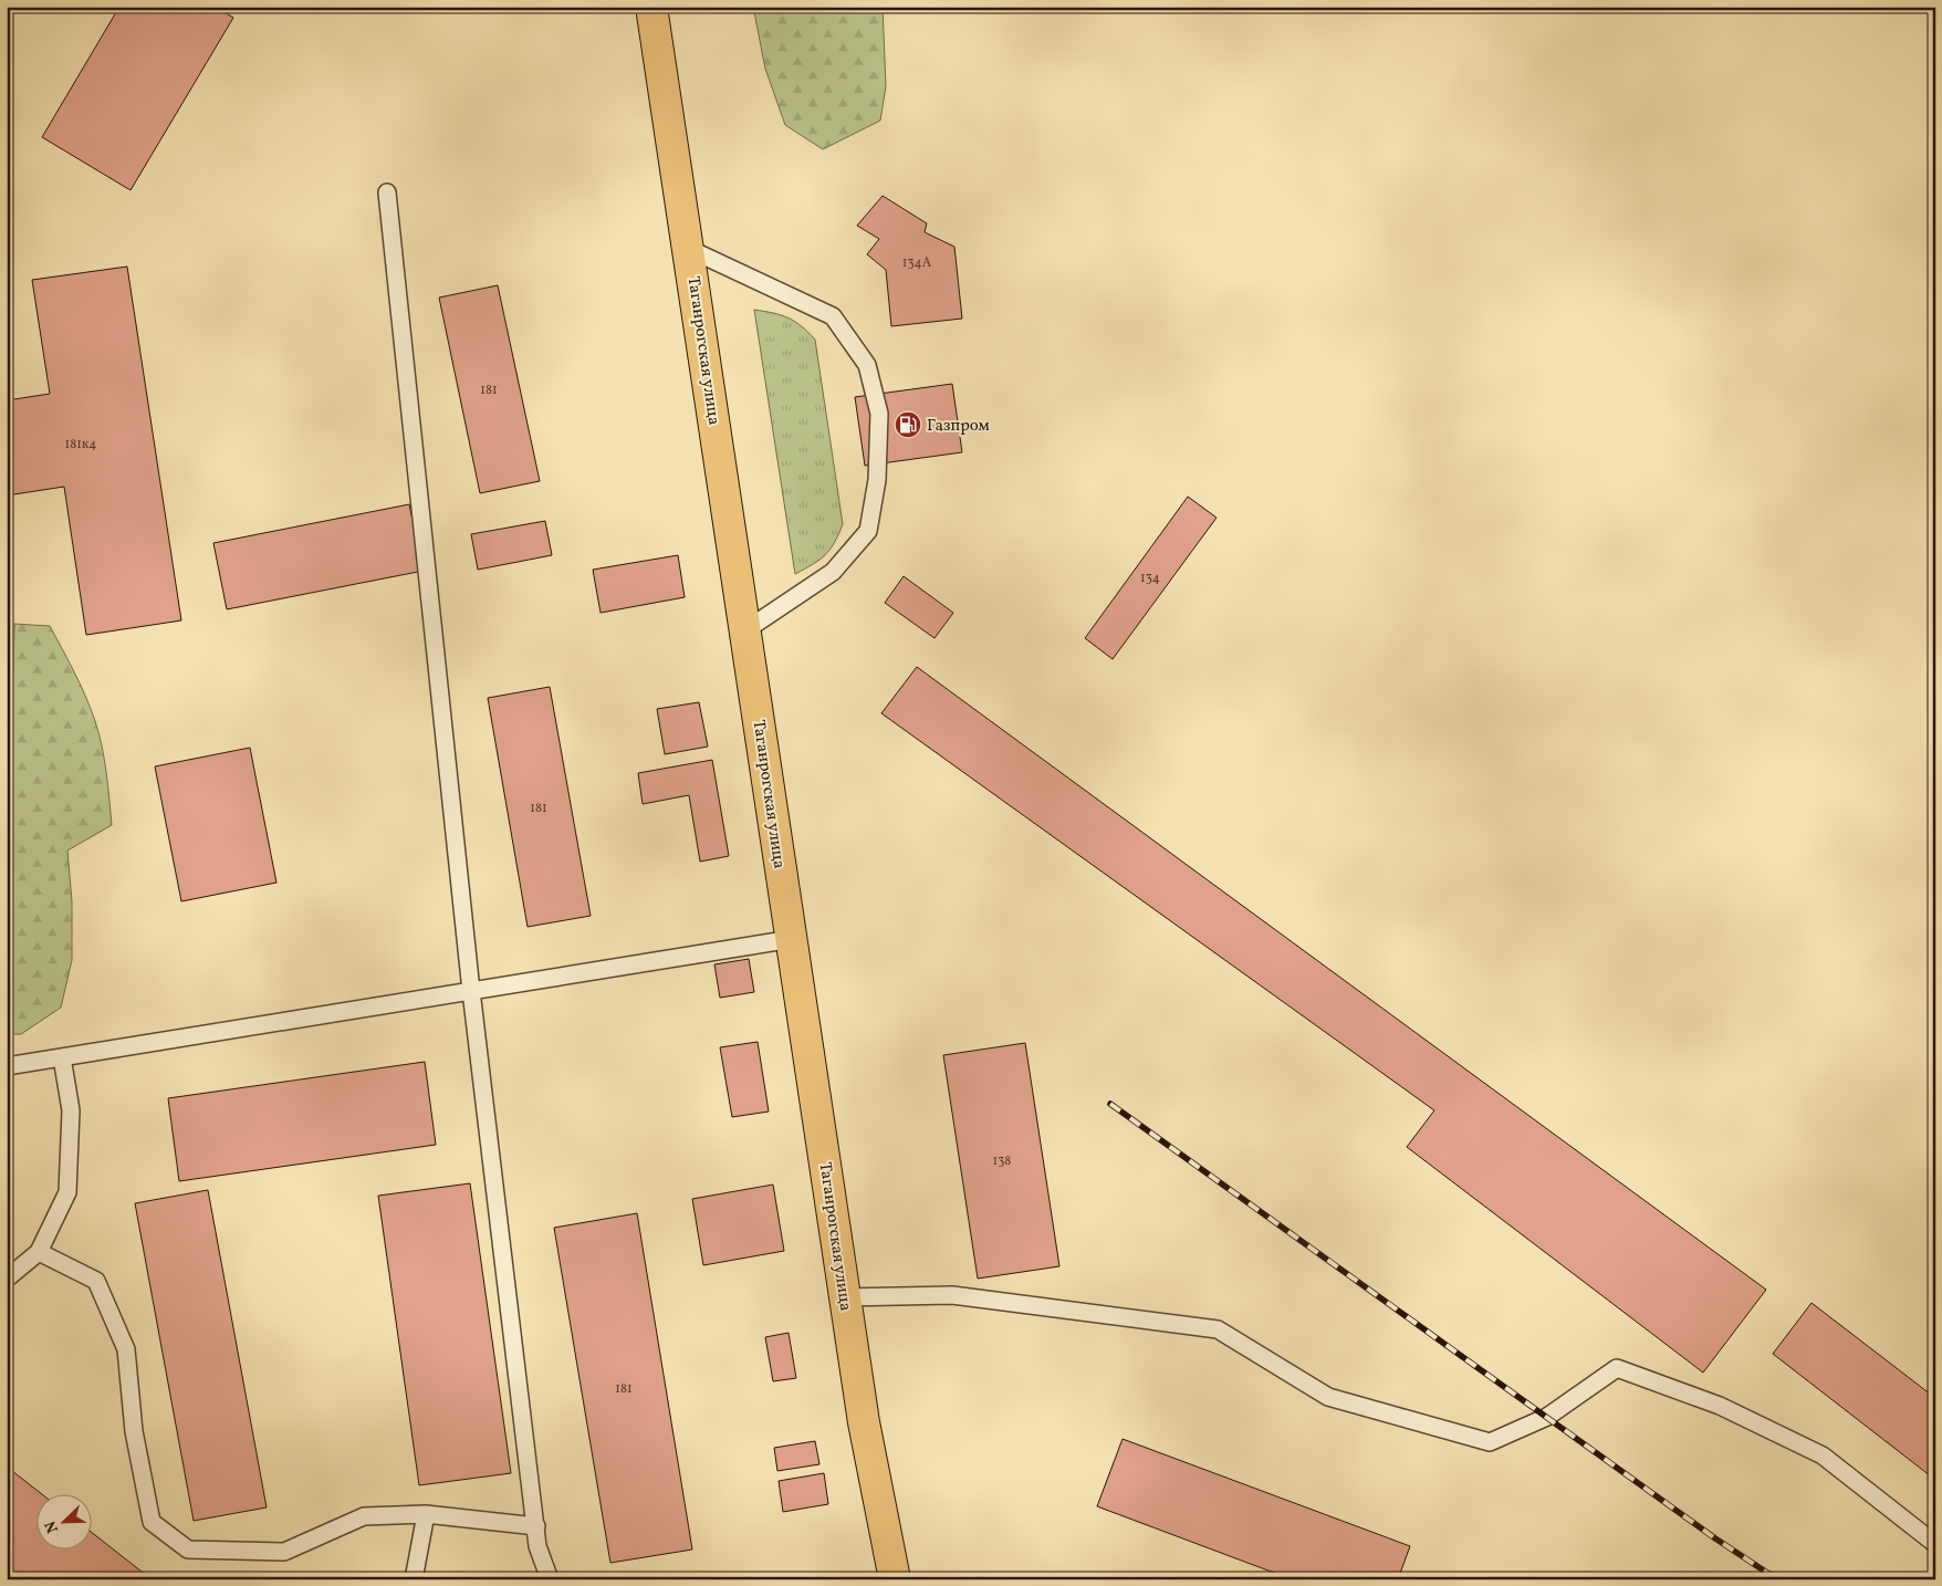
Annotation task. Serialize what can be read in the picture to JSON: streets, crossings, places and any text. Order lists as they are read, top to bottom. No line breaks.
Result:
{"streets":{"main road":["Таганрогская улица"]},"places":{"fuel station":["Газпром"]},"house_numbers":["134А","181","181к4","134","181","138","181"],"north":"bottom left"}
